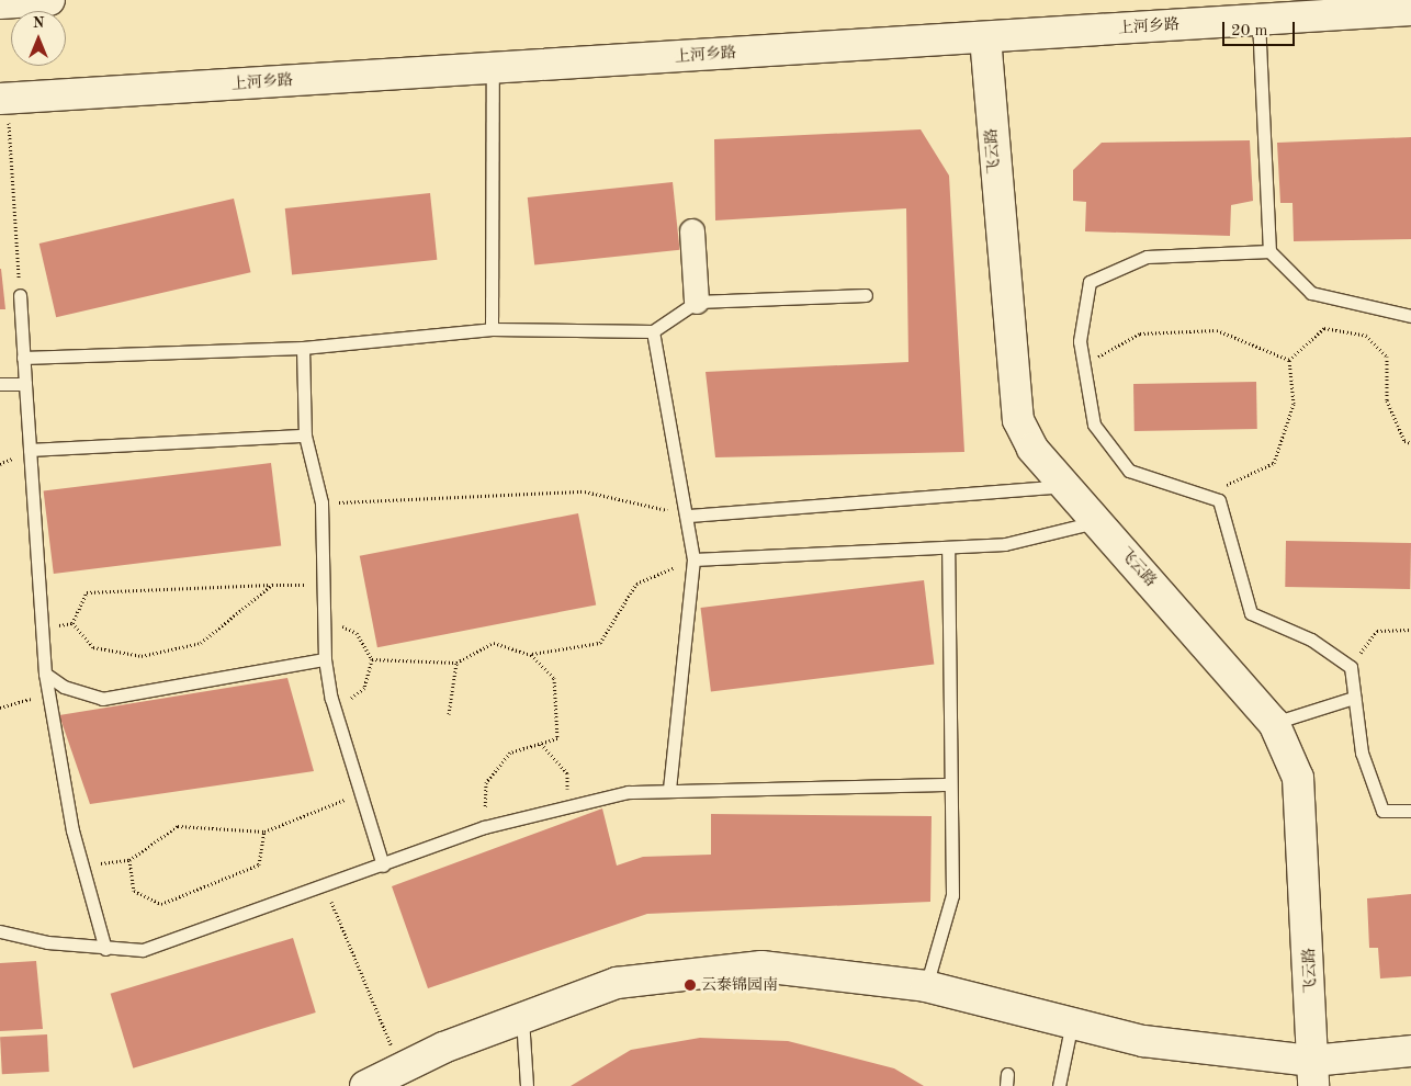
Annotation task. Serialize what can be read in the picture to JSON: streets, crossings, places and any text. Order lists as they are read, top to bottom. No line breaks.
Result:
{"streets":{"street":["上河乡路","飞云路"]},"crossings":[["上河乡路","飞云路"]],"places":["云泰锦园南"],"scale_bar":"20 m","north":"top"}
